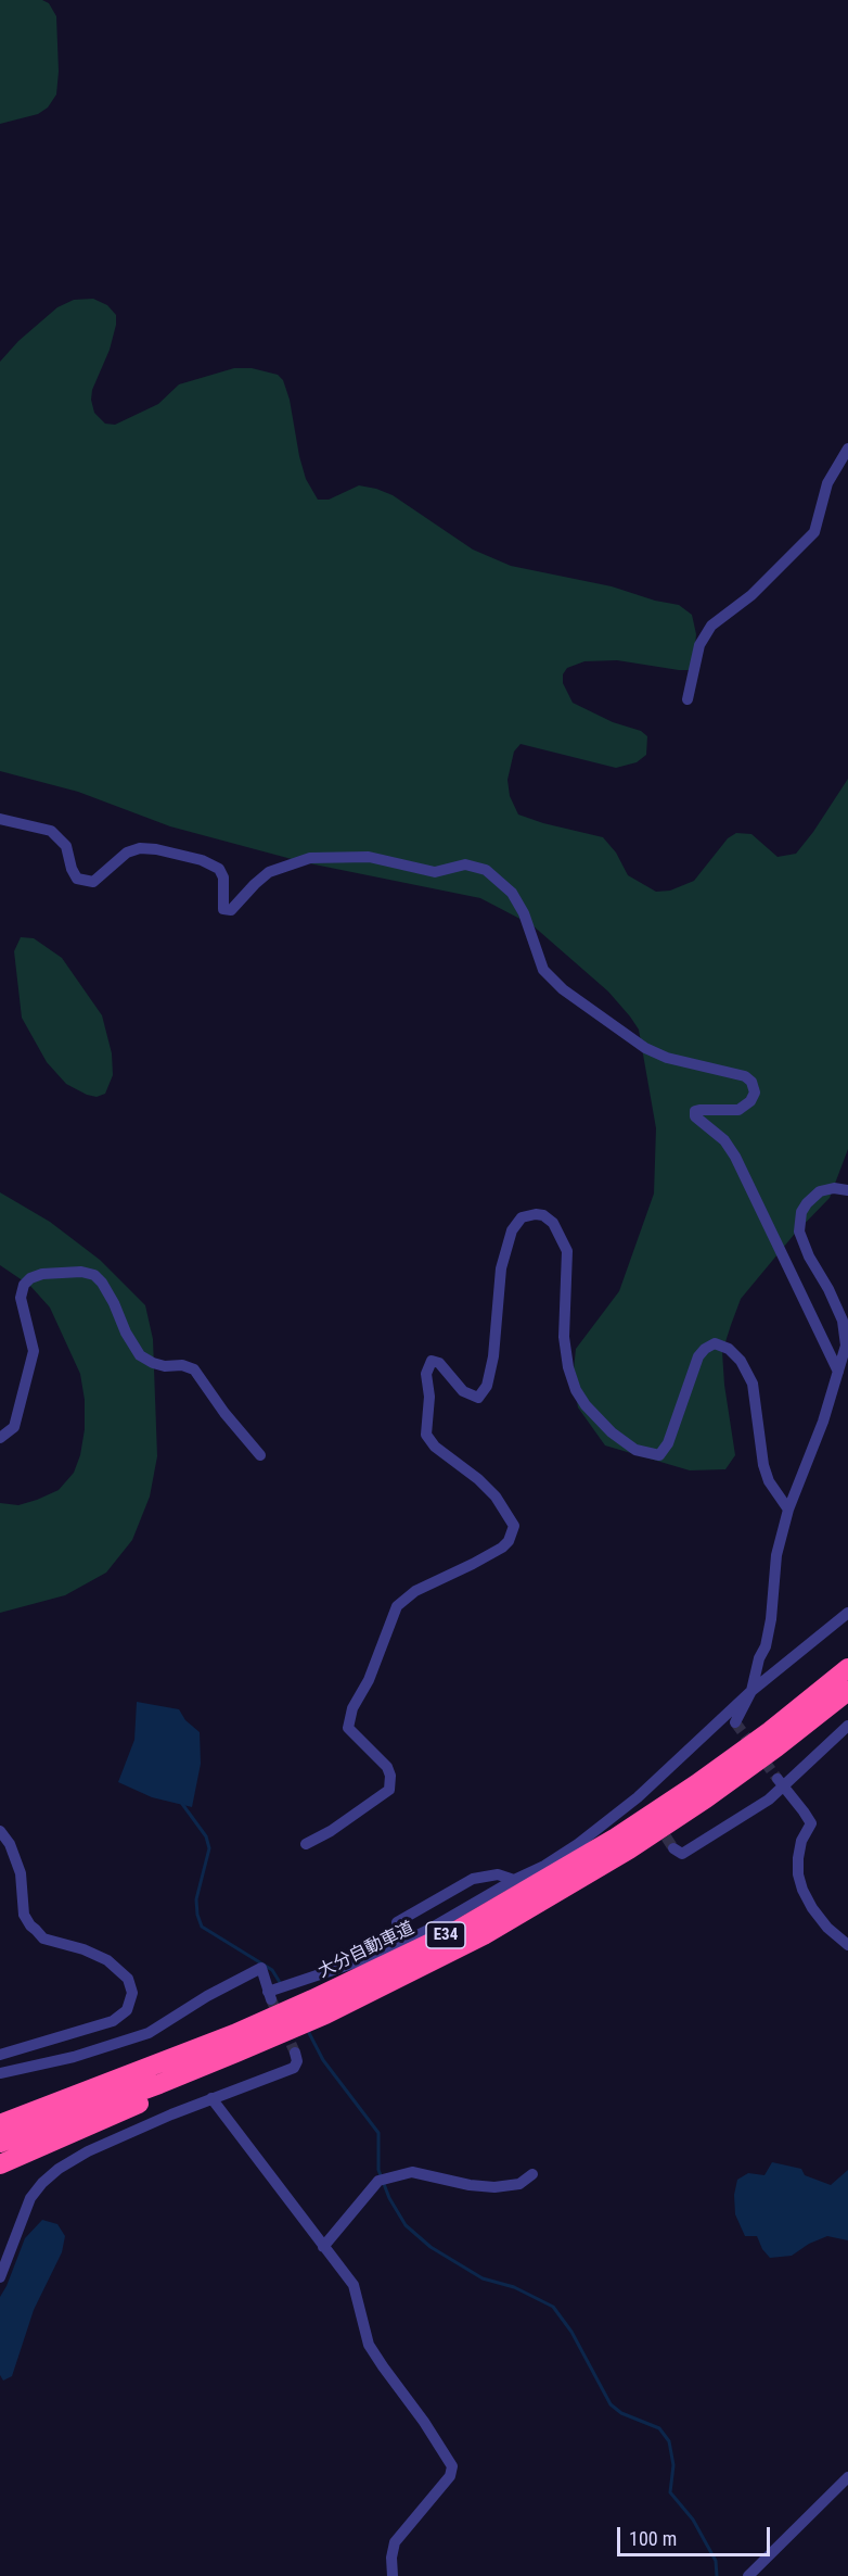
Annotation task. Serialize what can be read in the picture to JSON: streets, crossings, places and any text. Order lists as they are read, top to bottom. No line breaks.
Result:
{"streets":{"highway":["E34","大分自動車道"]},"scale_bar":"100 m"}
